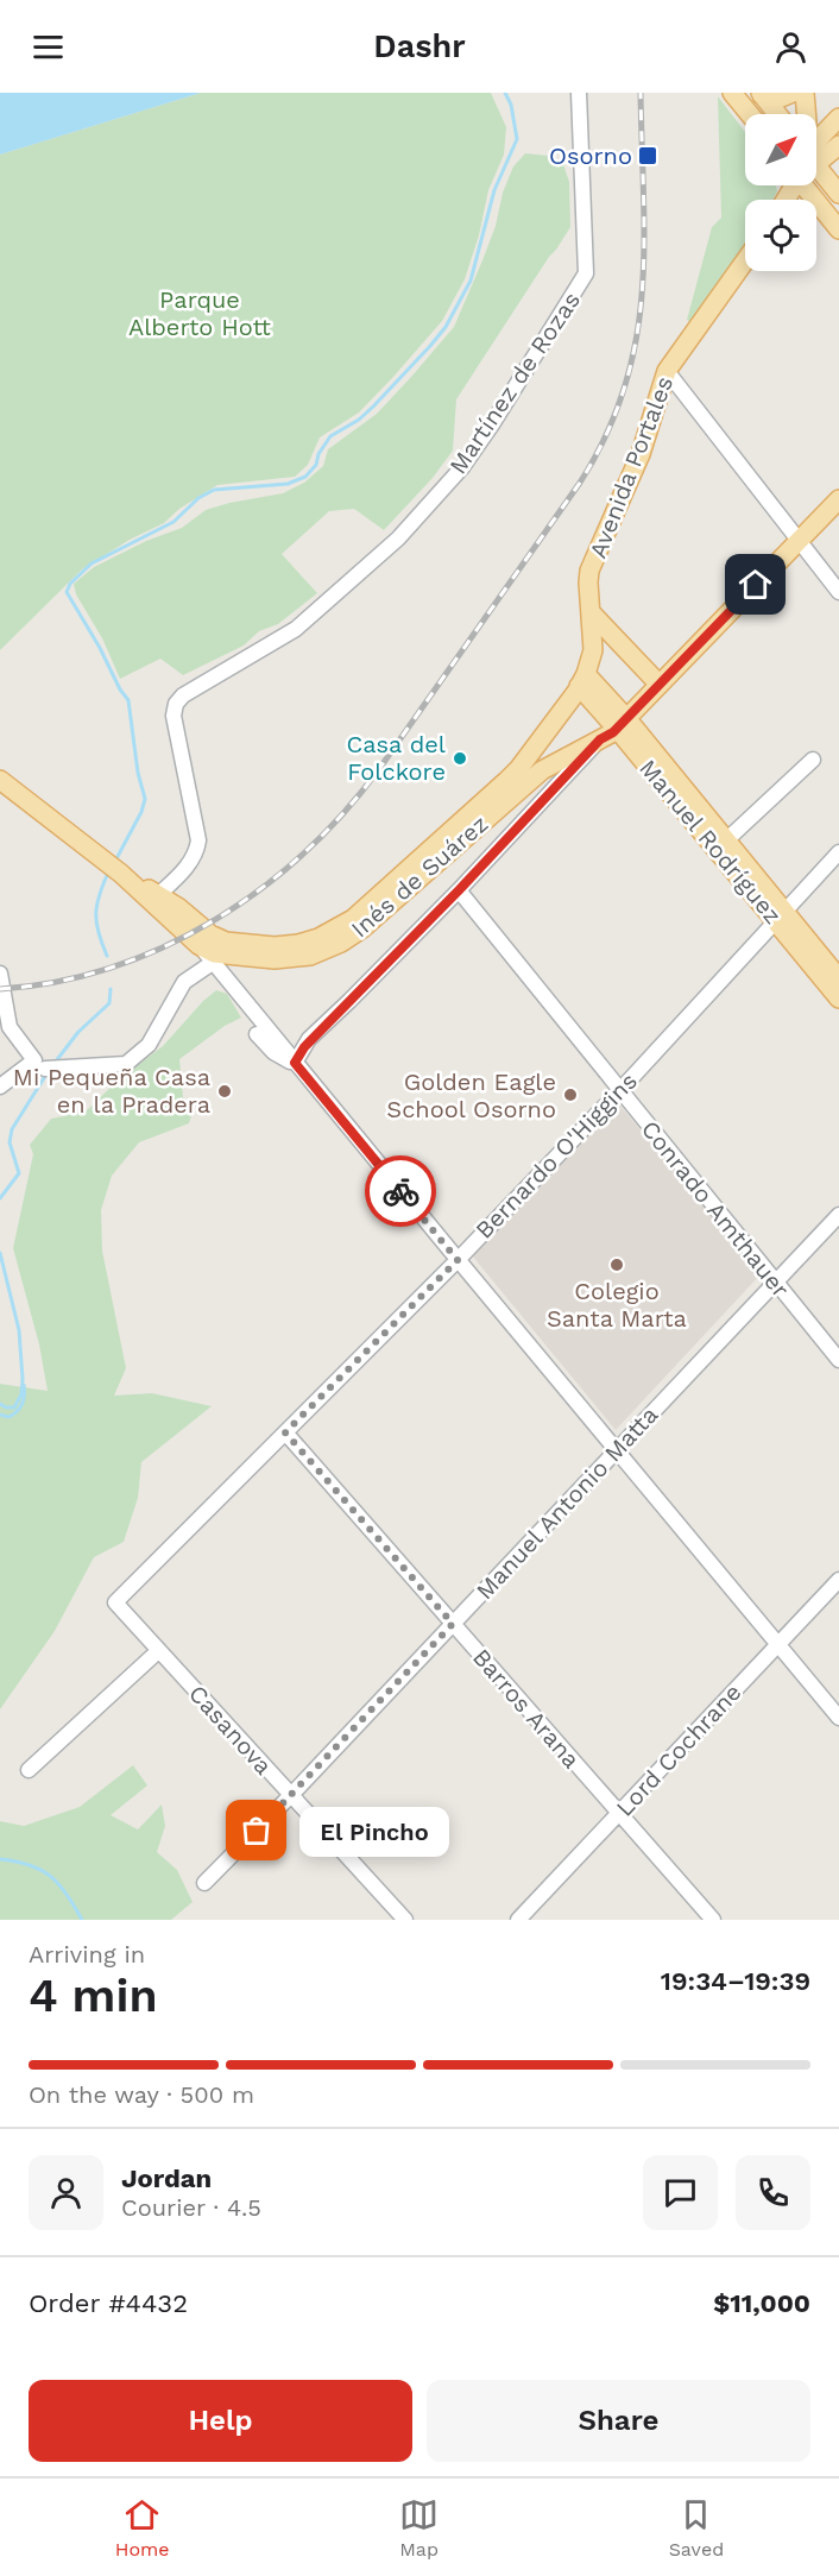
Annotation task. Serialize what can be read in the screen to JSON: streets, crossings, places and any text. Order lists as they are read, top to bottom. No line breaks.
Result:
{"streets":{"main road":["Avenida Portales","Manuel Rodríguez","Inés de Suárez"],"street":["Martínez de Rozas","Bernardo O'Higgins","Conrado Amthauer","Manuel Antonio Matta","Barros Arana","Casanova","Lord Cochrane"]},"crossings":[["Martínez de Rozas","Inés de Suárez"],["Avenida Portales","Manuel Rodríguez"],["Avenida Portales","Inés de Suárez"],["Manuel Rodríguez","Inés de Suárez"],["Manuel Rodríguez","Bernardo O'Higgins"],["Bernardo O'Higgins","Conrado Amthauer"],["Bernardo O'Higgins","Barros Arana"],["Bernardo O'Higgins","Casanova"],["Conrado Amthauer","Manuel Antonio Matta"],["Manuel Antonio Matta","Barros Arana"],["Manuel Antonio Matta","Casanova"],["Barros Arana","Lord Cochrane"]],"parks":["Parque Alberto Hott"],"places":{"transit":["Osorno"],"other":["Casa del Folckore","Mi Pequeña Casa en la Pradera","Golden Eagle School Osorno","Colegio Santa Marta","El Pincho"]},"north":"top right","page":{"header":"Dashr","bubble":"El Pincho","heading":["4 min","Arriving in","19:34–19:39"],"panel":["Jordan","Courier · 4.5","Order #4432","$11,000"],"bar":"On the way · 500 m","buttons":["Help","Share"],"tabs":["Home","Map","Saved"]}}
